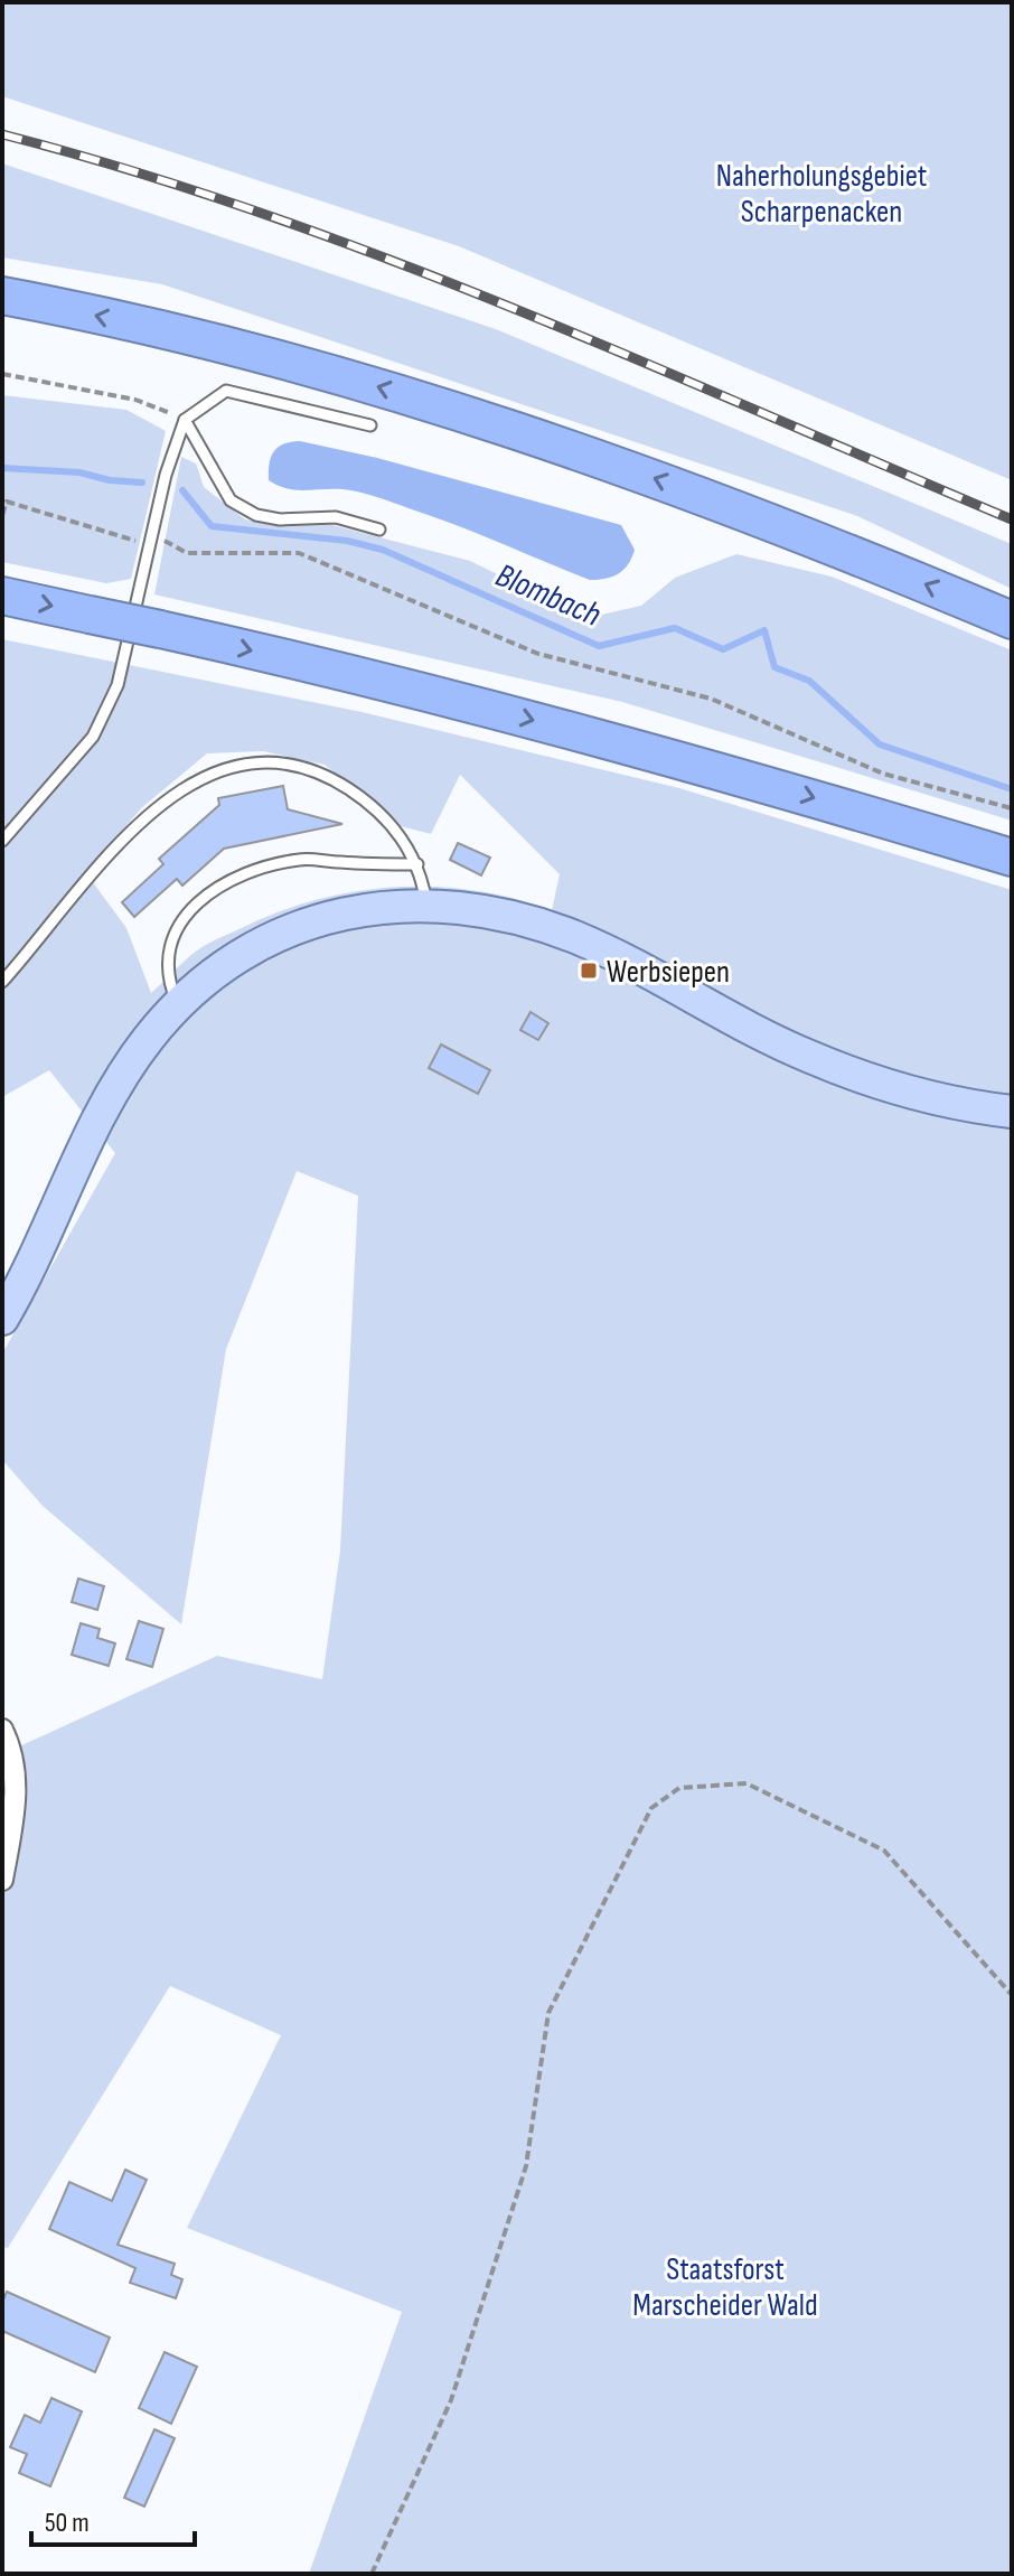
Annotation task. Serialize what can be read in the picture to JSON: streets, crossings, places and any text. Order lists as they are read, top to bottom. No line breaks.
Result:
{"water":["Blombach"],"parks":["Naherholungsgebiet Scharpenacken","Staatsforst Marscheider Wald"],"places":{"transit":["Werbsiepen"]},"scale_bar":"50 m"}
